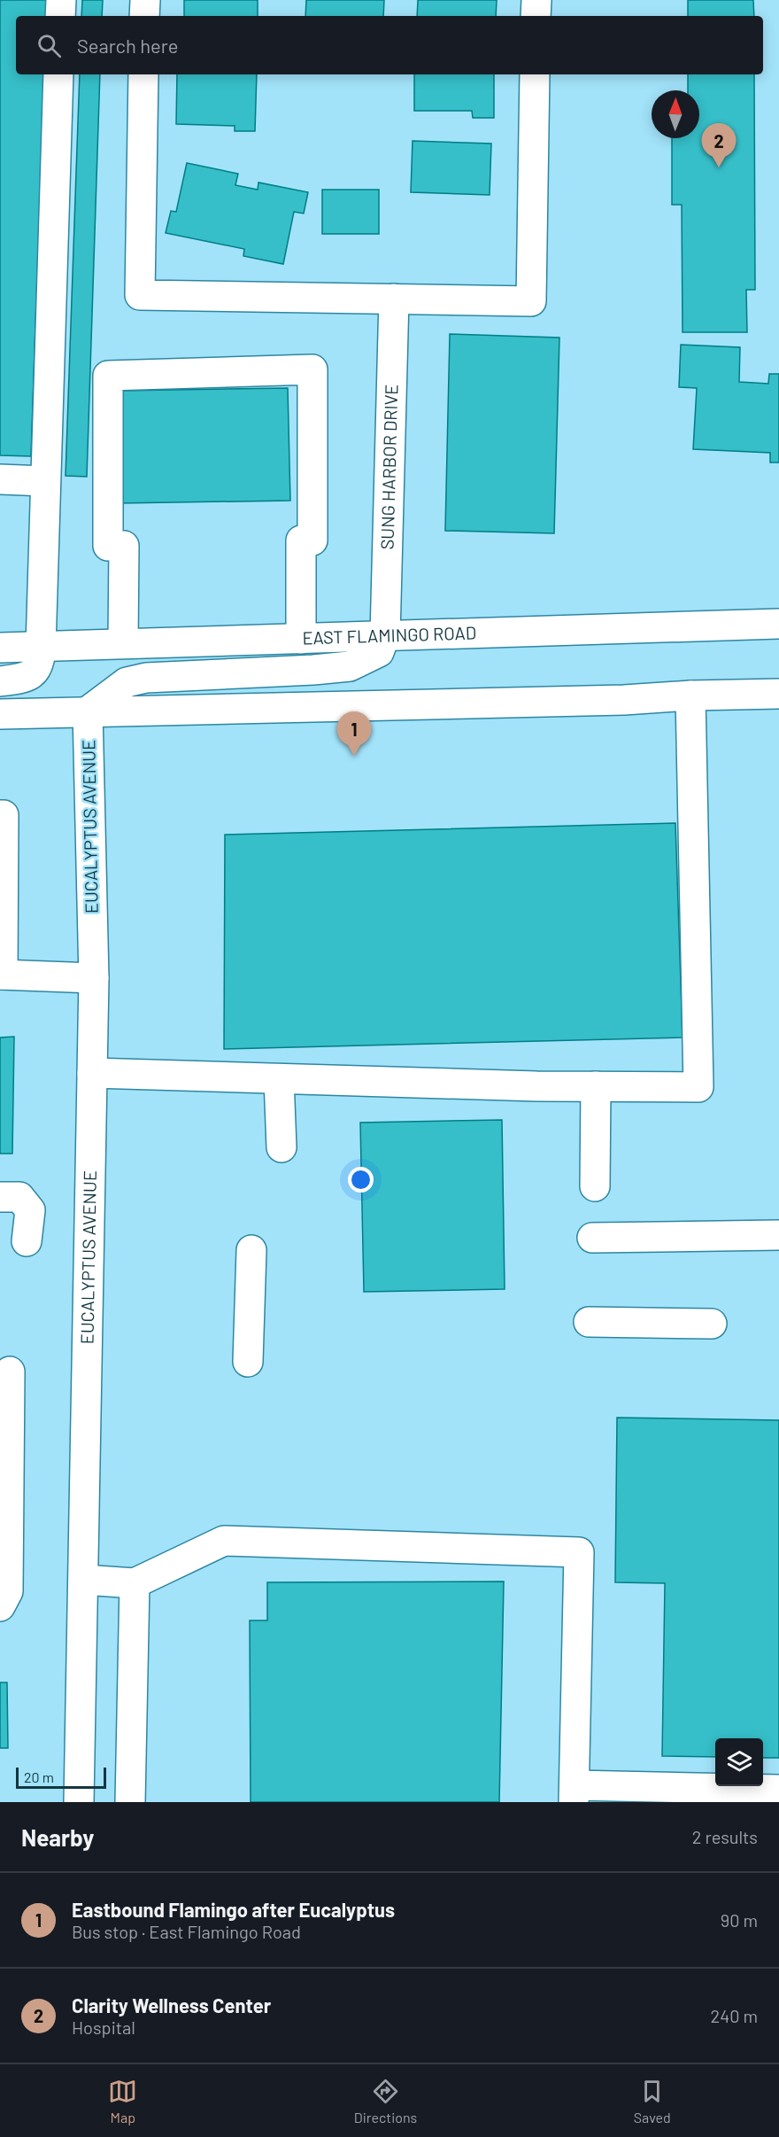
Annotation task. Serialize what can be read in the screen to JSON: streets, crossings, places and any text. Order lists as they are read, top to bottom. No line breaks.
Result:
{"streets":{"street":["SUNG HARBOR DRIVE","EAST FLAMINGO ROAD","EUCALYPTUS AVENUE"]},"crossings":[["SUNG HARBOR DRIVE","EAST FLAMINGO ROAD"]],"scale_bar":"20 m","north":"top","page":{"search":"Search here","pins":["2","1"],"scale":"20 m","heading":["Nearby","2 results"],"list":[{"mark":"1","name":"Eastbound Flamingo after Eucalyptus","note":"Bus stop · East Flamingo Road","value":"90 m"},{"mark":"2","name":"Clarity Wellness Center","note":"Hospital","value":"240 m"}],"nav":["Map","Directions","Saved"]}}
